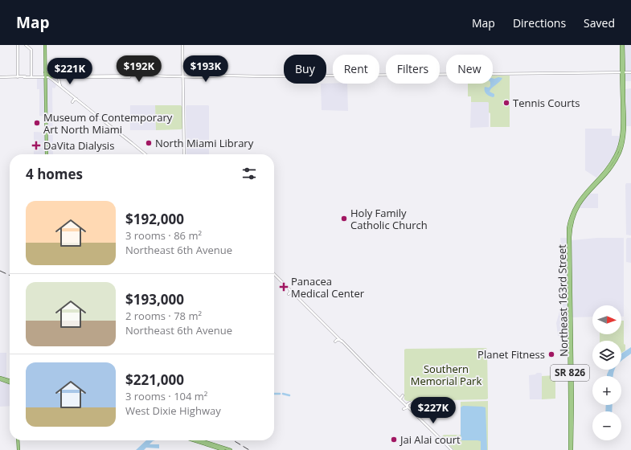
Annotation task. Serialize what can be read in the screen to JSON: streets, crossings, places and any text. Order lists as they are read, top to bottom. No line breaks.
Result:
{"streets":{"main road":["Northeast 163rd Street","SR 826"]},"crossings":[["Northeast 163rd Street","SR 826"]],"parks":["Southern Memorial Park"],"places":{"other":["Tennis Courts","Museum of Contemporary Art North Miami","North Miami Library","Holy Family Catholic Church","Planet Fitness","Jai Alai court"],"health":["DaVita Dialysis","Panacea Medical Center"]},"north":"right","page":{"header":"Map","nav":["Map","Directions","Saved"],"chip":["Buy","Rent","Filters","New"],"price":["$192K","$193K","$221K","$227K"],"heading":"4 homes","list":[{"name":"$192,000","note":"3 rooms · 86 m² · Northeast 6th Avenue"},{"name":"$193,000","note":"2 rooms · 78 m² · Northeast 6th Avenue"},{"name":"$221,000","note":"3 rooms · 104 m² · West Dixie Highway"}],"map_buttons":["+","−"]}}
